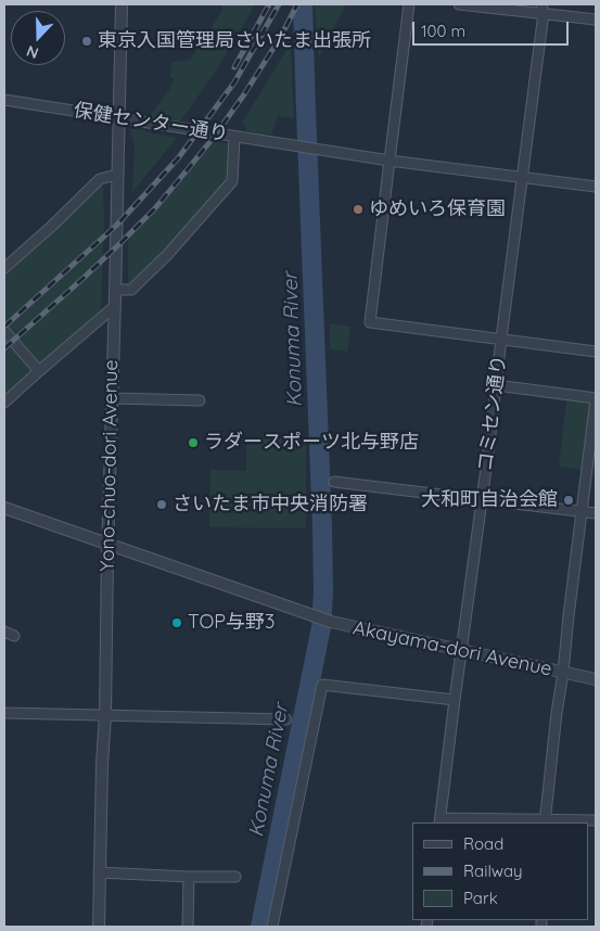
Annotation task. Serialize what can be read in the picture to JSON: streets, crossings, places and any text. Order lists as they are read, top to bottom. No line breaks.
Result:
{"streets":{"street":["保健センター通り","コミセン通り","Yono-chuo-dori Avenue","Akayama-dori Avenue"]},"crossings":[["保健センター通り","Yono-chuo-dori Avenue"],["コミセン通り","Akayama-dori Avenue"],["Yono-chuo-dori Avenue","Akayama-dori Avenue"]],"water":["Konuma River"],"places":["東京入国管理局さいたま出張所","ゆめいろ保育園","ラダースポーツ北与野店","大和町自治会館","さいたま市中央消防署","TOP与野3"],"legend":["Road","Railway","Park"],"scale_bar":"100 m","north":"bottom"}
